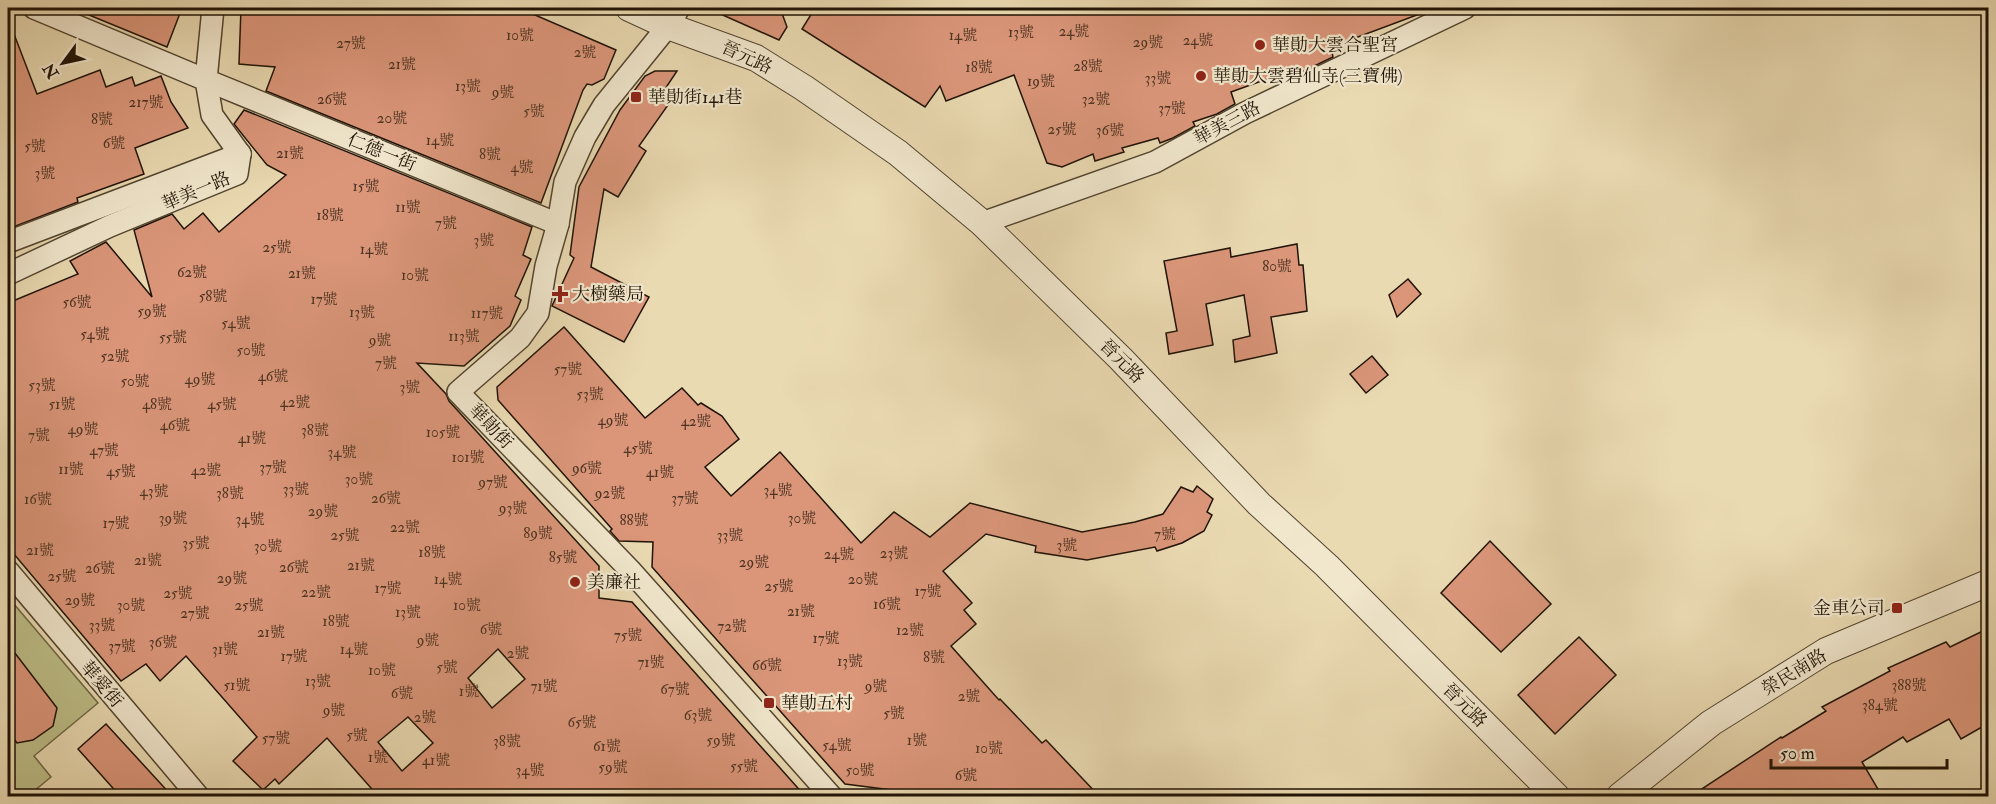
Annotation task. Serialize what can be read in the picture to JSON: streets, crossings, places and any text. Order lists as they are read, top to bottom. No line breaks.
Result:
{"streets":{"street":["晉元路","華美三路","仁德一街","華美一路","華勛街","榮民南路","華愛街"]},"crossings":[["晉元路","華美三路"],["晉元路","華勛街"],["仁德一街","華勛街"]],"places":{"other":["華勛大雲合聖宮","華勛大雲碧仙寺(三寶佛)","美廉社"],"transit":["華勛街141巷","金車公司","華勛五村"],"health":["大樹藥局"]},"house_numbers":["24號","13號","10號","14號","24號","29號","27號","2號","21號","28號","18號","33號","19號","13號","9號","26號","32號","217號","37號","5號","20號","8號","25號","36號","14號","6號","5號","21號","8號","4號","3號","15號","11號","18號","7號","3號","25號","14號","80號","62號","21號","10號","58號","17號","56號","59號","13號","117號","54號","54號","113號","55號","9號","50號","52號","7號","57號","46號","49號","50號","53號","3號","53號","42號","51號","48號","45號","49號","42號","46號","49號","38號","105號","7號","41號","45號","47號","34號","101號","37號","96號","11號","42號","45號","41號","30號","97號","33號","34號","43號","38號","92號","26號","37號","16號","93號","29號","39號","30號","34號","88號","17號","22號","89號","7號","25號","33號","35號","3號","30號","21號","18號","23號","24號","85號","21號","29號","21號","26號","26號","25號","29號","14號","20號","25號","17號","17號","22號","25號","29號","16號","30號","25號","10號","21號","13號","27號","18號","33號","72號","6號","12號","21號","75號","17號","9號","36號","37號","31號","14號","2號","17號","8號","13號","71號","66號","5號","10號","13號","51號","388號","71號","9號","67號","1號","6號","2號","384號","9號","5號","63號","2號","65號","5號","57號","59號","1號","38號","54號","61號","10號","1號","41號","55號","59號","34號","50號","6號"],"scale_bar":"50 m","north":"bottom left"}
